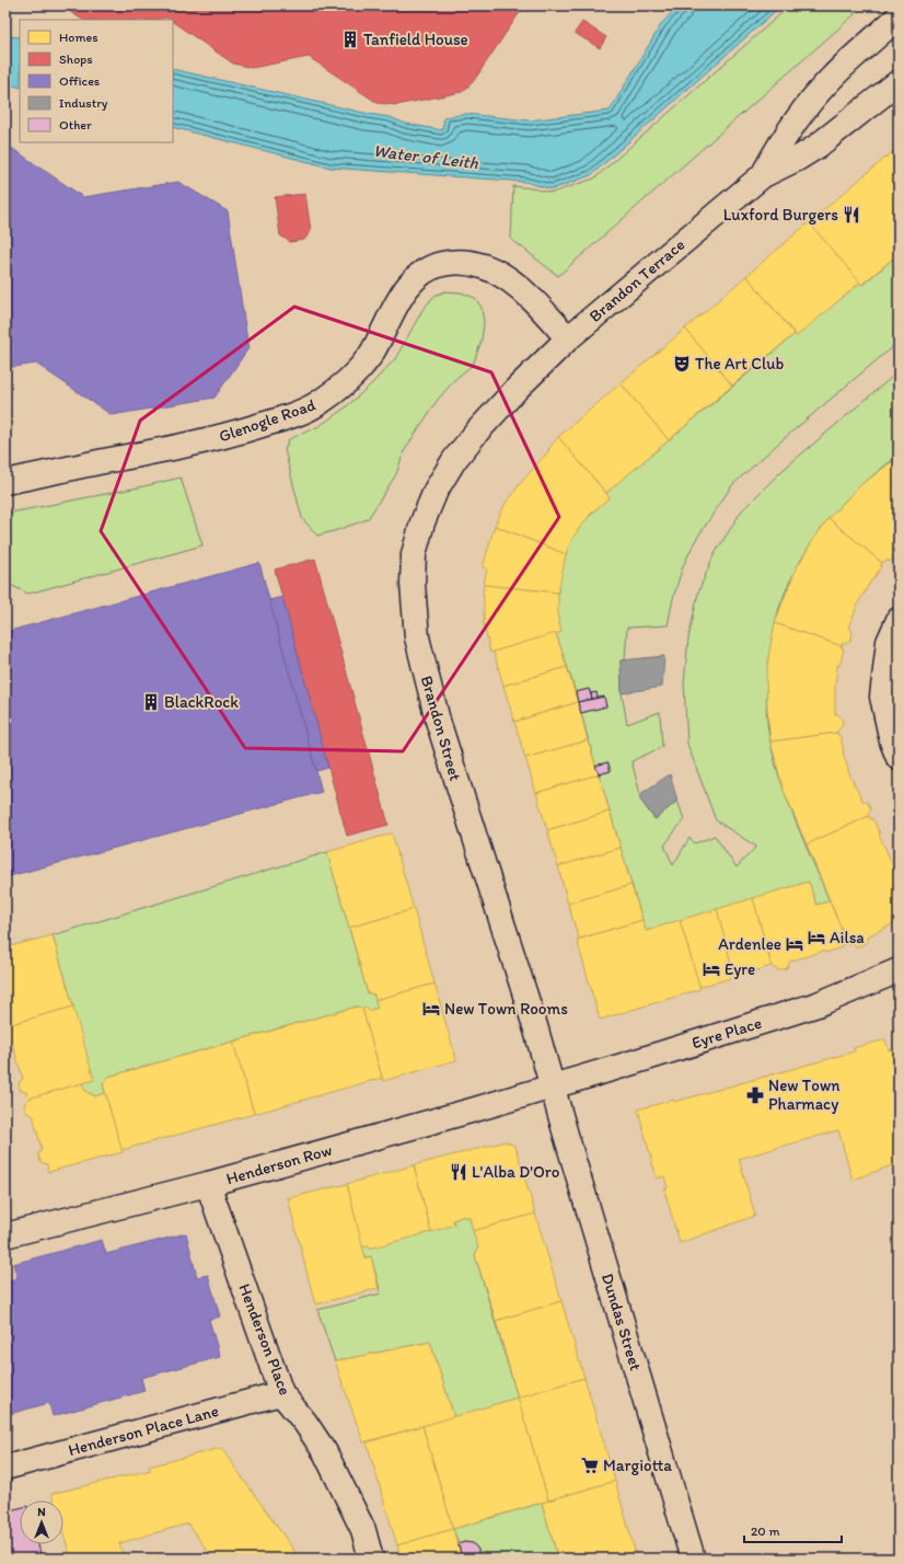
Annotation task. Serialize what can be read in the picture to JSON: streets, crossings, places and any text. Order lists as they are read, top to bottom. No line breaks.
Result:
{"streets":{"street":["Brandon Terrace","Glenogle Road","Brandon Street","Eyre Place","Henderson Row","Dundas Street","Henderson Place","Henderson Place Lane"]},"crossings":[["Brandon Terrace","Glenogle Road"],["Brandon Terrace","Brandon Street"],["Brandon Street","Eyre Place"],["Brandon Street","Henderson Row"],["Brandon Street","Dundas Street"],["Eyre Place","Henderson Row"],["Eyre Place","Dundas Street"],["Henderson Row","Dundas Street"],["Henderson Row","Henderson Place"],["Henderson Place","Henderson Place Lane"]],"water":["Water of Leith"],"places":{"building":["Tanfield House","BlackRock"],"restaurant":["Luxford Burgers","L'Alba D'Oro"],"theatre":["The Art Club"],"hotel":["Ailsa","Ardenlee","Eyre","New Town Rooms"],"pharmacy":["New Town Pharmacy"],"supermarket":["Margiotta"]},"legend":["Homes","Shops","Offices","Industry","Other"],"scale_bar":"20 m","north":"top"}
